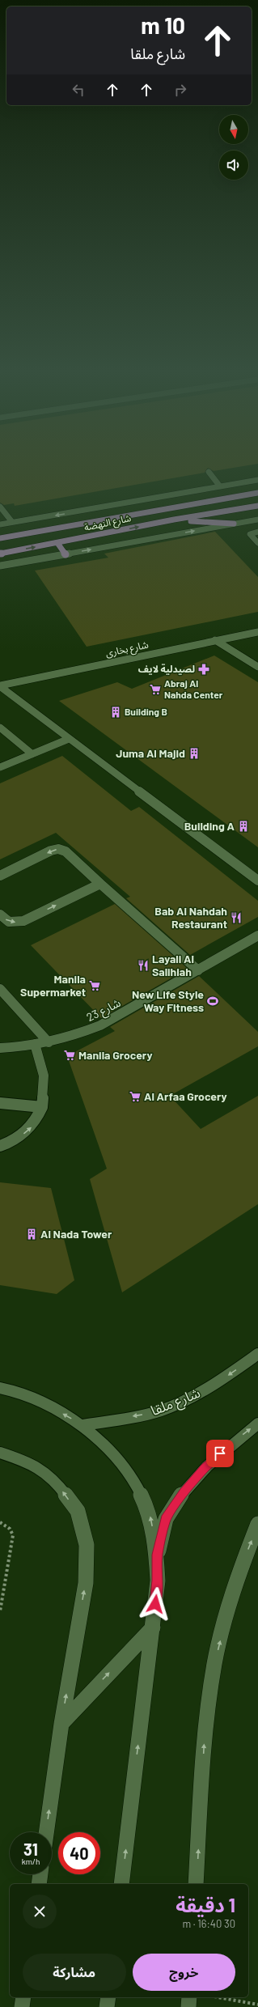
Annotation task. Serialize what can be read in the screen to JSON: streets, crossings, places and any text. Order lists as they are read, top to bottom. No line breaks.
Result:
{"streets":{"main road":["شارع النهضة"],"street":["شارع بخارى","شارع 23","شارع ملقا"]},"one_way":["شارع ملقا"],"places":{"pharmacy":["لصيدلية لايف"],"supermarket":["Abraj Al Nahda Center","Manila Supermarket","Manila Grocery","Al Arfaa Grocery"],"building":["Building B","Juma Al Majid","Building A","Al Nada Tower"],"restaurant":["Bab Al Nahdah Restaurant","Layali Al Salihiah"],"sports":["New Life Style Way Fitness"]},"north":"bottom","page":{"turn":["10 m","شارع ملقا"],"speed":"31 km/h","limit":"40","heading":["1 دقيقة","30 m · 16:40"],"buttons":["خروج","مشاركة"]}}
